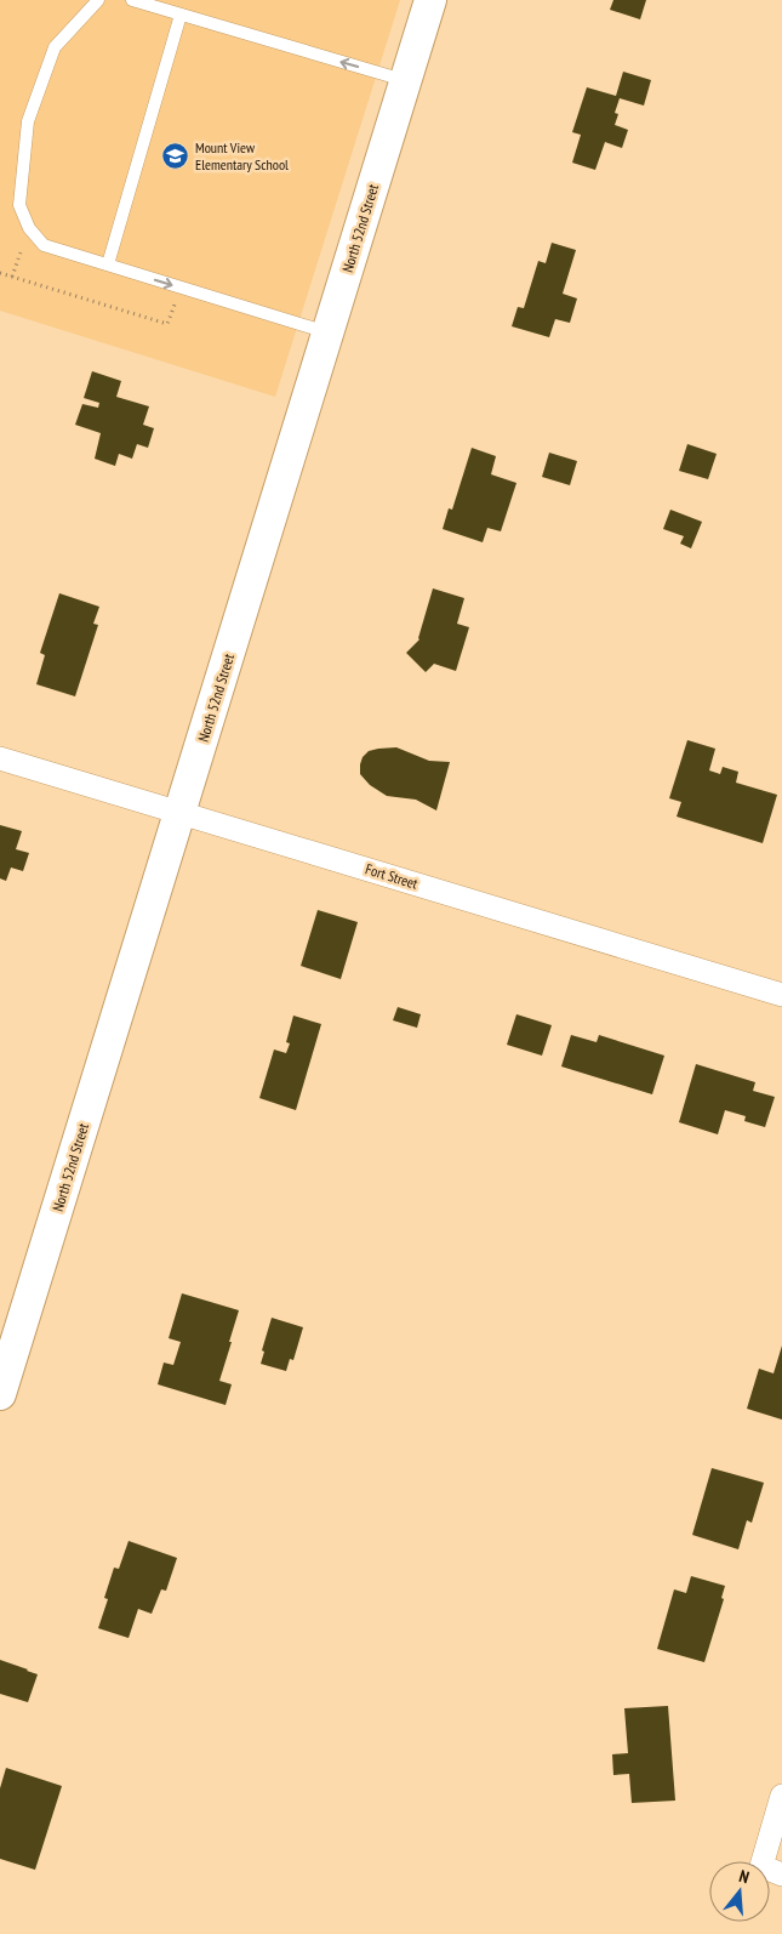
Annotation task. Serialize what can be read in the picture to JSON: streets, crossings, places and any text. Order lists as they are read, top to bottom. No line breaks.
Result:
{"streets":{"main road":["North 52nd Street"],"street":["Fort Street"]},"crossings":[["North 52nd Street","Fort Street"]],"places":{"school or university":["Mount View Elementary School"]},"north":"top"}
